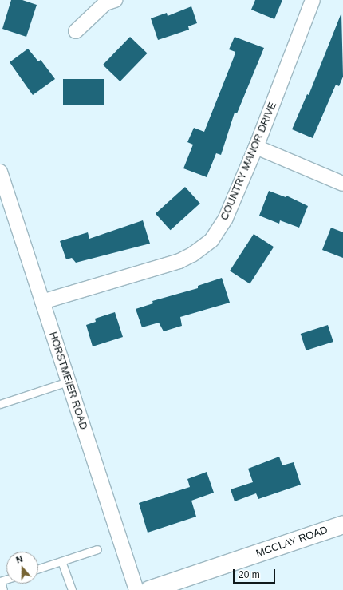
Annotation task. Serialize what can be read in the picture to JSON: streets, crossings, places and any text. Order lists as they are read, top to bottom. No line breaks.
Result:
{"streets":{"main road":["MCCLAY ROAD"],"street":["COUNTRY MANOR DRIVE","HORSTMEIER ROAD"]},"crossings":[["COUNTRY MANOR DRIVE","HORSTMEIER ROAD"]],"scale_bar":"20 m","north":"top"}
